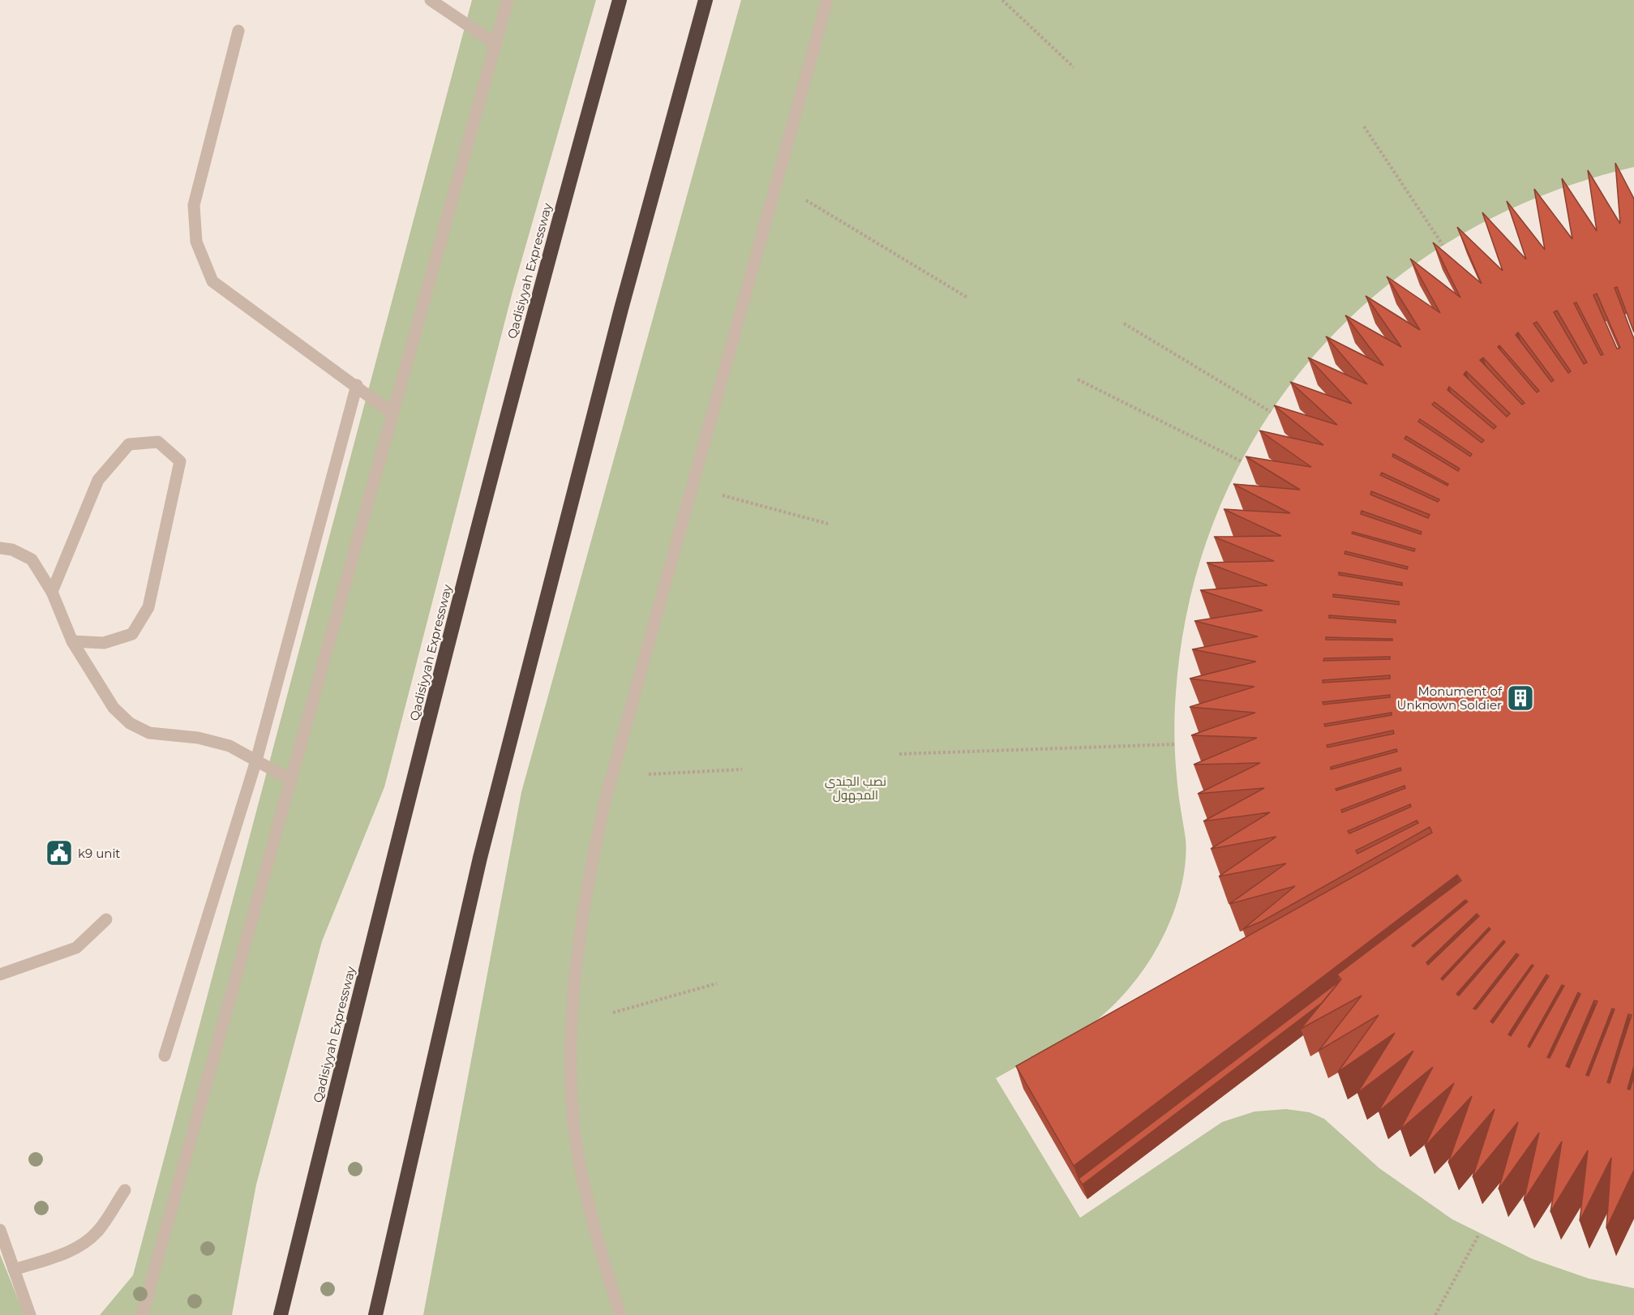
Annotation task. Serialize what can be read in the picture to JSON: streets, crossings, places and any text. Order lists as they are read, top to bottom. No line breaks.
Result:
{"streets":{"highway":["Qadisiyyah Expressway"]},"parks":["نصب الجندي المجهول"],"places":{"building":["Monument of Unknown Soldier"],"public building":["k9 unit"]}}
